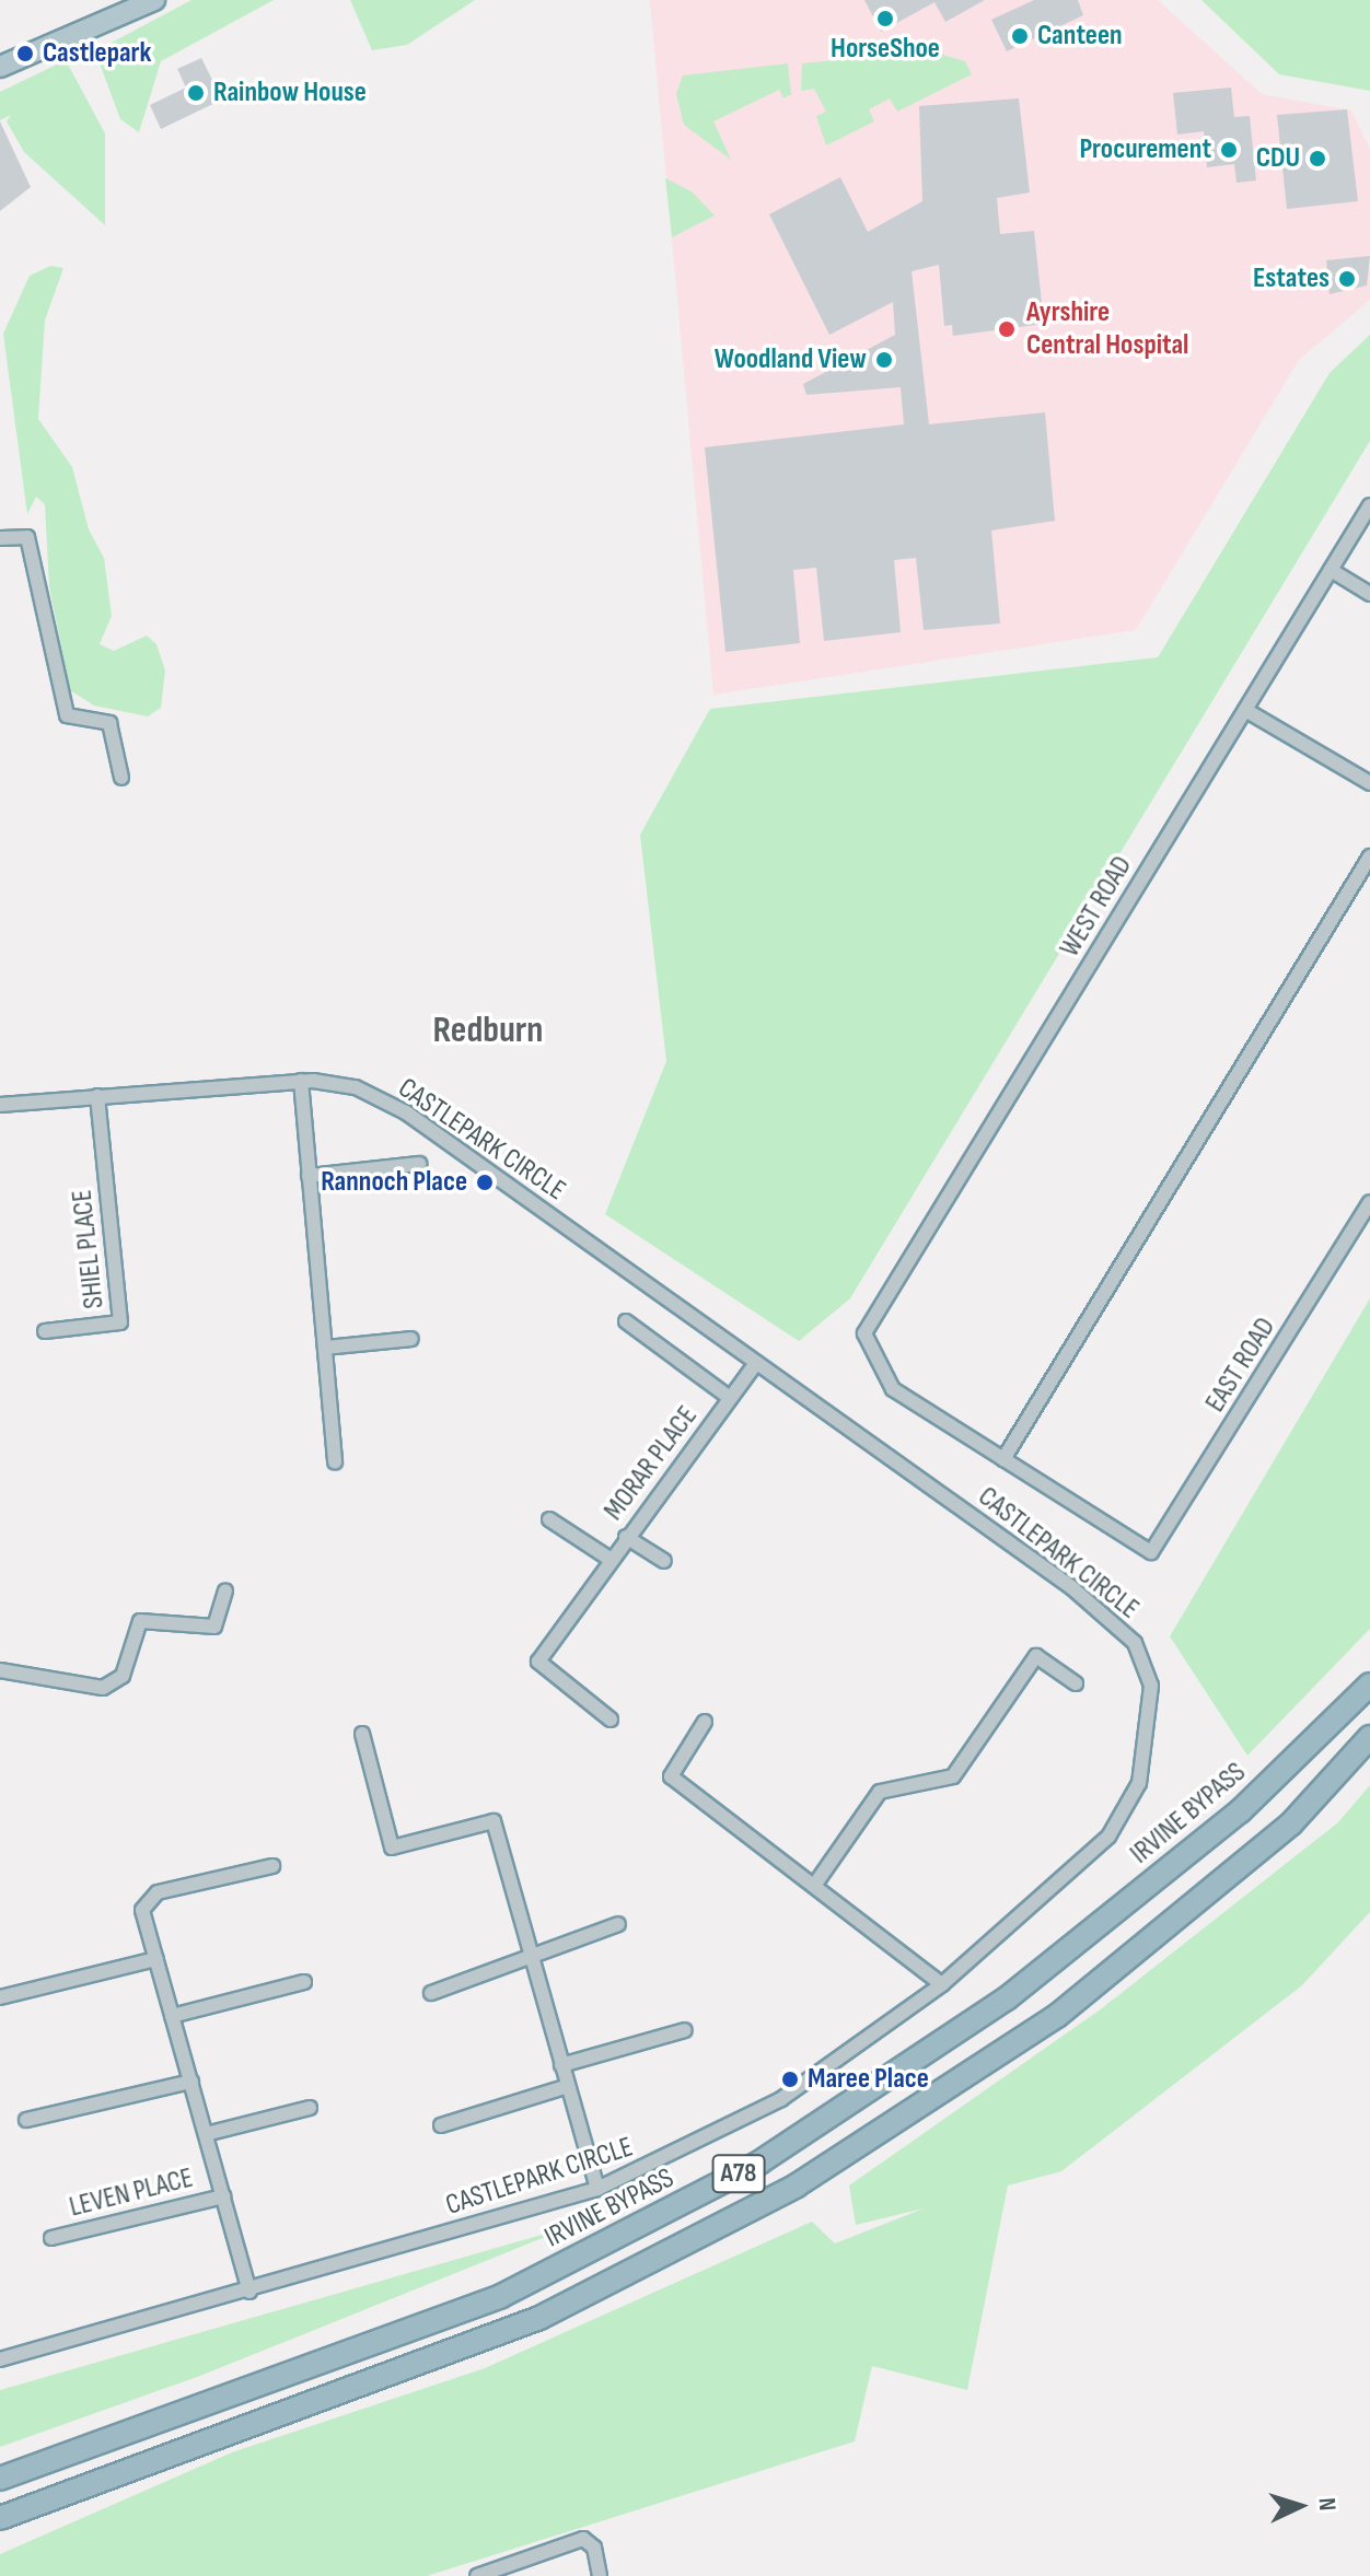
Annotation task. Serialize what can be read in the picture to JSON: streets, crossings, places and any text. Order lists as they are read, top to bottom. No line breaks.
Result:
{"streets":{"highway":["IRVINE BYPASS","A78"],"street":["WEST ROAD","CASTLEPARK CIRCLE","SHIEL PLACE","EAST ROAD","MORAR PLACE","LEVEN PLACE"]},"crossings":[["WEST ROAD","EAST ROAD"],["CASTLEPARK CIRCLE","SHIEL PLACE"],["CASTLEPARK CIRCLE","MORAR PLACE"],["CASTLEPARK CIRCLE","LEVEN PLACE"]],"districts":["Redburn"],"places":["HorseShoe","Canteen","Castlepark","Rainbow House","Procurement","CDU","Estates","Ayrshire Central Hospital","Woodland View","Rannoch Place","Maree Place"],"north":"right"}
